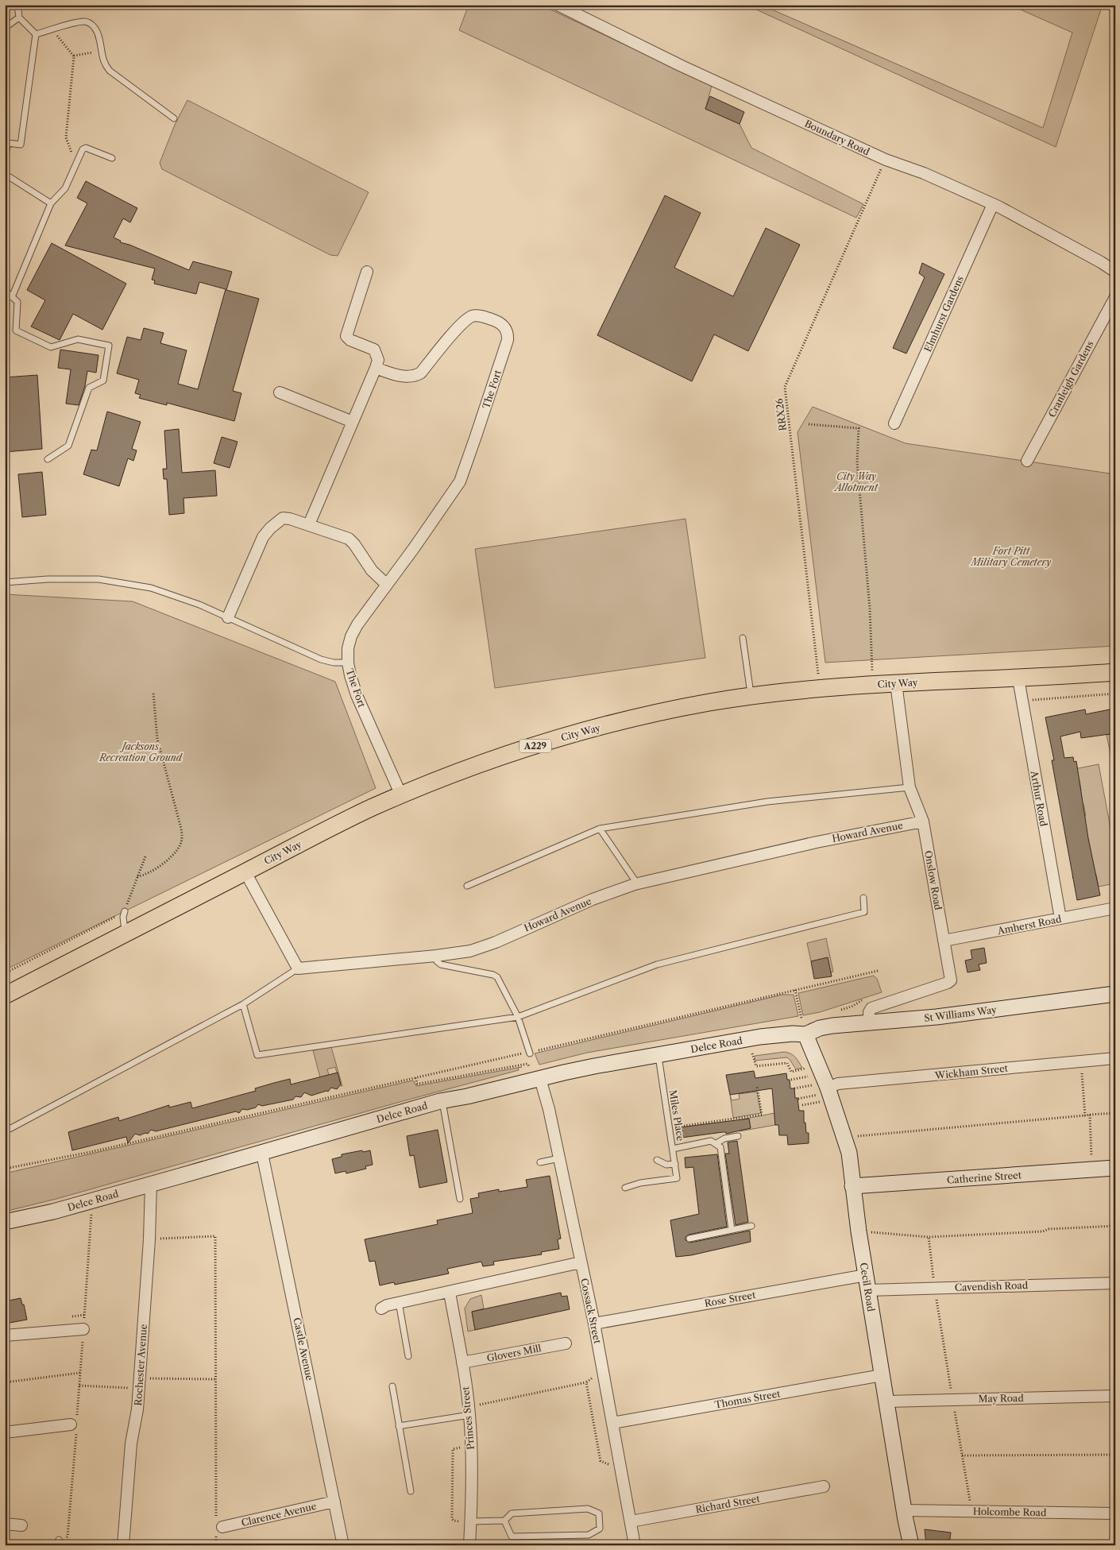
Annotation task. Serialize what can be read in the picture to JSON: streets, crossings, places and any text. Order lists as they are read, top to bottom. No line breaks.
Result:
{"streets":{"main road":["City Way","A229"],"street":["Boundary Road","Elmhurst Gardens","Cranleigh Gardens","The Fort","Arthur Road","Howard Avenue","Onslow Road","Amherst Road","St Williams Way","Delce Road","Wickham Street","Catherine Street","Cavendish Road","Cecil Road","Rose Street","Cossack Street","Castle Avenue","Glovers Mill","Rochester Avenue","May Road","Thomas Street","Princes Street","Richard Street","Holcombe Road","Clarence Avenue"],"lane":["Miles Place"],"path":["RRX26"]},"crossings":[["Boundary Road","Elmhurst Gardens"],["Boundary Road","RRX26"],["The Fort","City Way"],["RRX26","City Way"],["City Way","Arthur Road"],["City Way","Onslow Road"],["Arthur Road","Amherst Road"],["Howard Avenue","Onslow Road"],["Onslow Road","Amherst Road"],["Onslow Road","St Williams Way"],["St Williams Way","Delce Road"],["St Williams Way","Cecil Road"],["Delce Road","Miles Place"],["Delce Road","Cecil Road"],["Delce Road","Cossack Street"],["Delce Road","Castle Avenue"],["Delce Road","Rochester Avenue"],["Wickham Street","Cecil Road"],["Catherine Street","Cecil Road"],["Cavendish Road","Cecil Road"],["Cecil Road","Rose Street"],["Cecil Road","May Road"],["Cecil Road","Thomas Street"],["Cecil Road","Holcombe Road"],["Rose Street","Cossack Street"],["Cossack Street","Thomas Street"],["Cossack Street","Richard Street"],["Castle Avenue","Clarence Avenue"],["Glovers Mill","Princes Street"]],"parks":["City Way Allotment","Fort Pitt Military Cemetery","Jacksons Recreation Ground"]}
